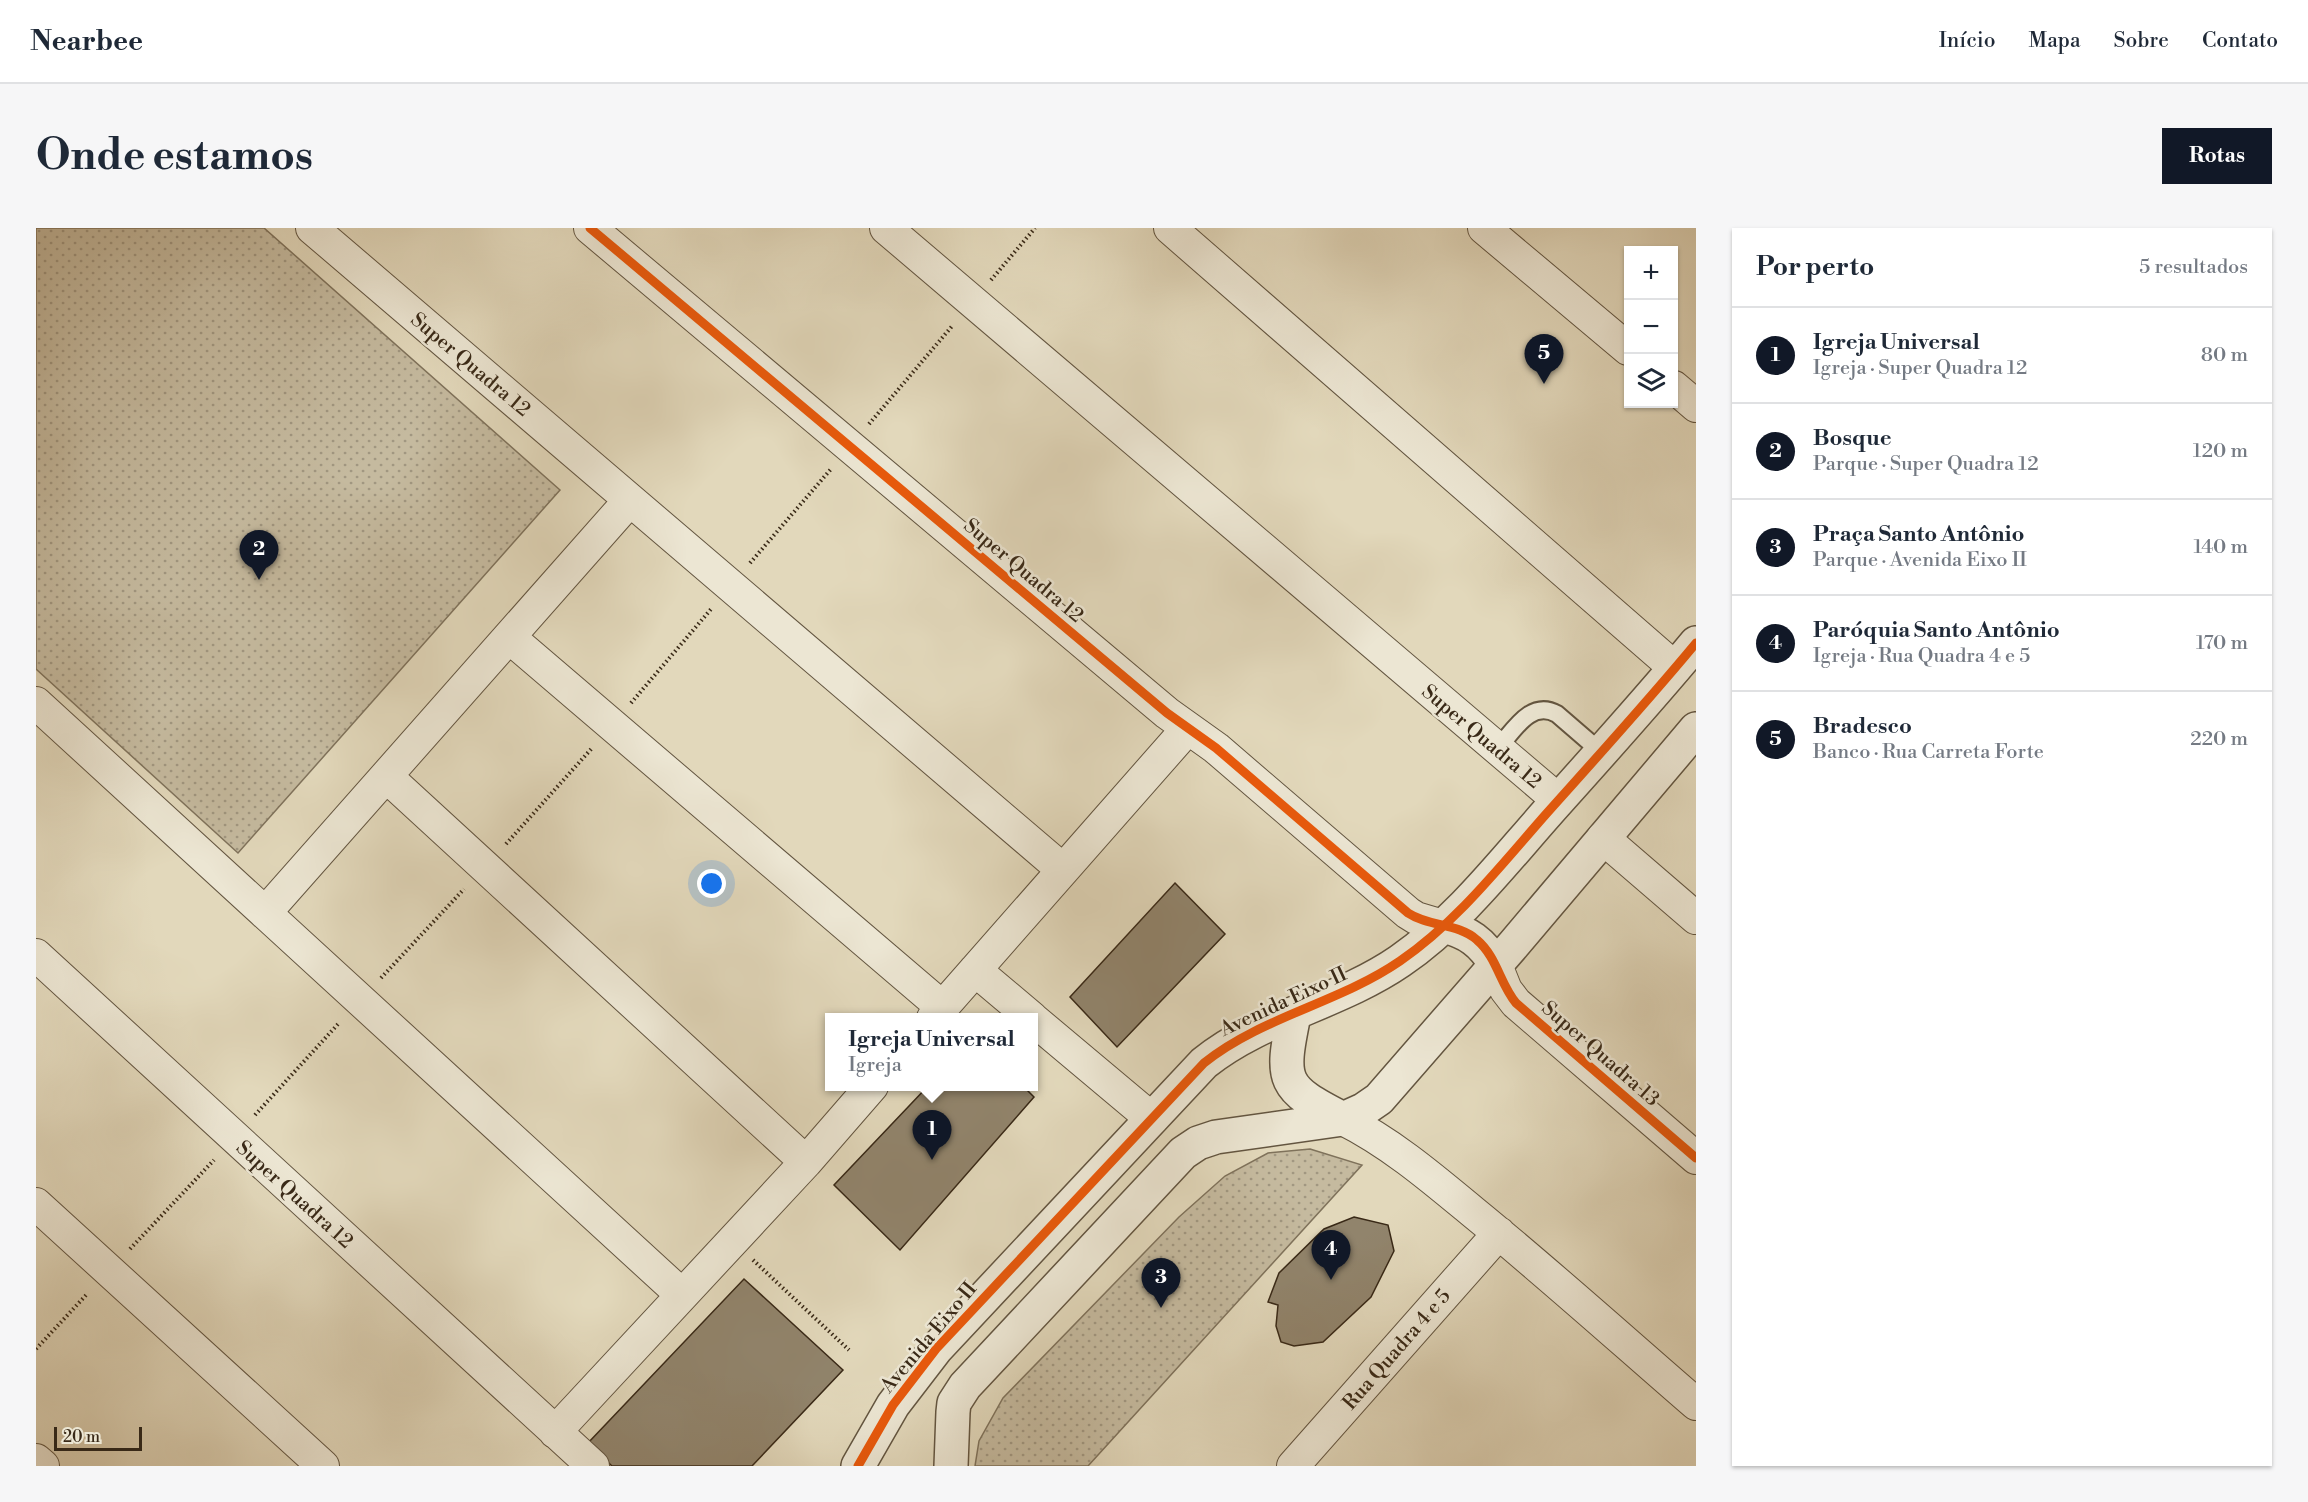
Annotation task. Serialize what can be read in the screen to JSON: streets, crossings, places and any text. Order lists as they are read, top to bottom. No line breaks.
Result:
{"streets":{"street":["Super Quadra 12","Avenida Eixo II","Super Quadra 13","Rua Quadra 4 e 5"]},"crossings":[["Super Quadra 12","Avenida Eixo II"]],"scale_bar":"20 m","page":{"header":"Nearbee","nav":["Início","Mapa","Sobre","Contato"],"buttons":"Rotas","title":"Onde estamos","heading":["Por perto","5 resultados"],"map_buttons":["+","−"],"list":[{"mark":"1","name":"Igreja Universal","note":"Igreja · Super Quadra 12","value":"80 m"},{"mark":"2","name":"Bosque","note":"Parque · Super Quadra 12","value":"120 m"},{"mark":"3","name":"Praça Santo Antônio","note":"Parque · Avenida Eixo II","value":"140 m"},{"mark":"4","name":"Paróquia Santo Antônio","note":"Igreja · Rua Quadra 4 e 5","value":"170 m"},{"mark":"5","name":"Bradesco","note":"Banco · Rua Carreta Forte","value":"220 m"}],"pins":["5","2","1","4","3"],"popup":["Igreja Universal","Igreja"],"scale":"20 m"}}
